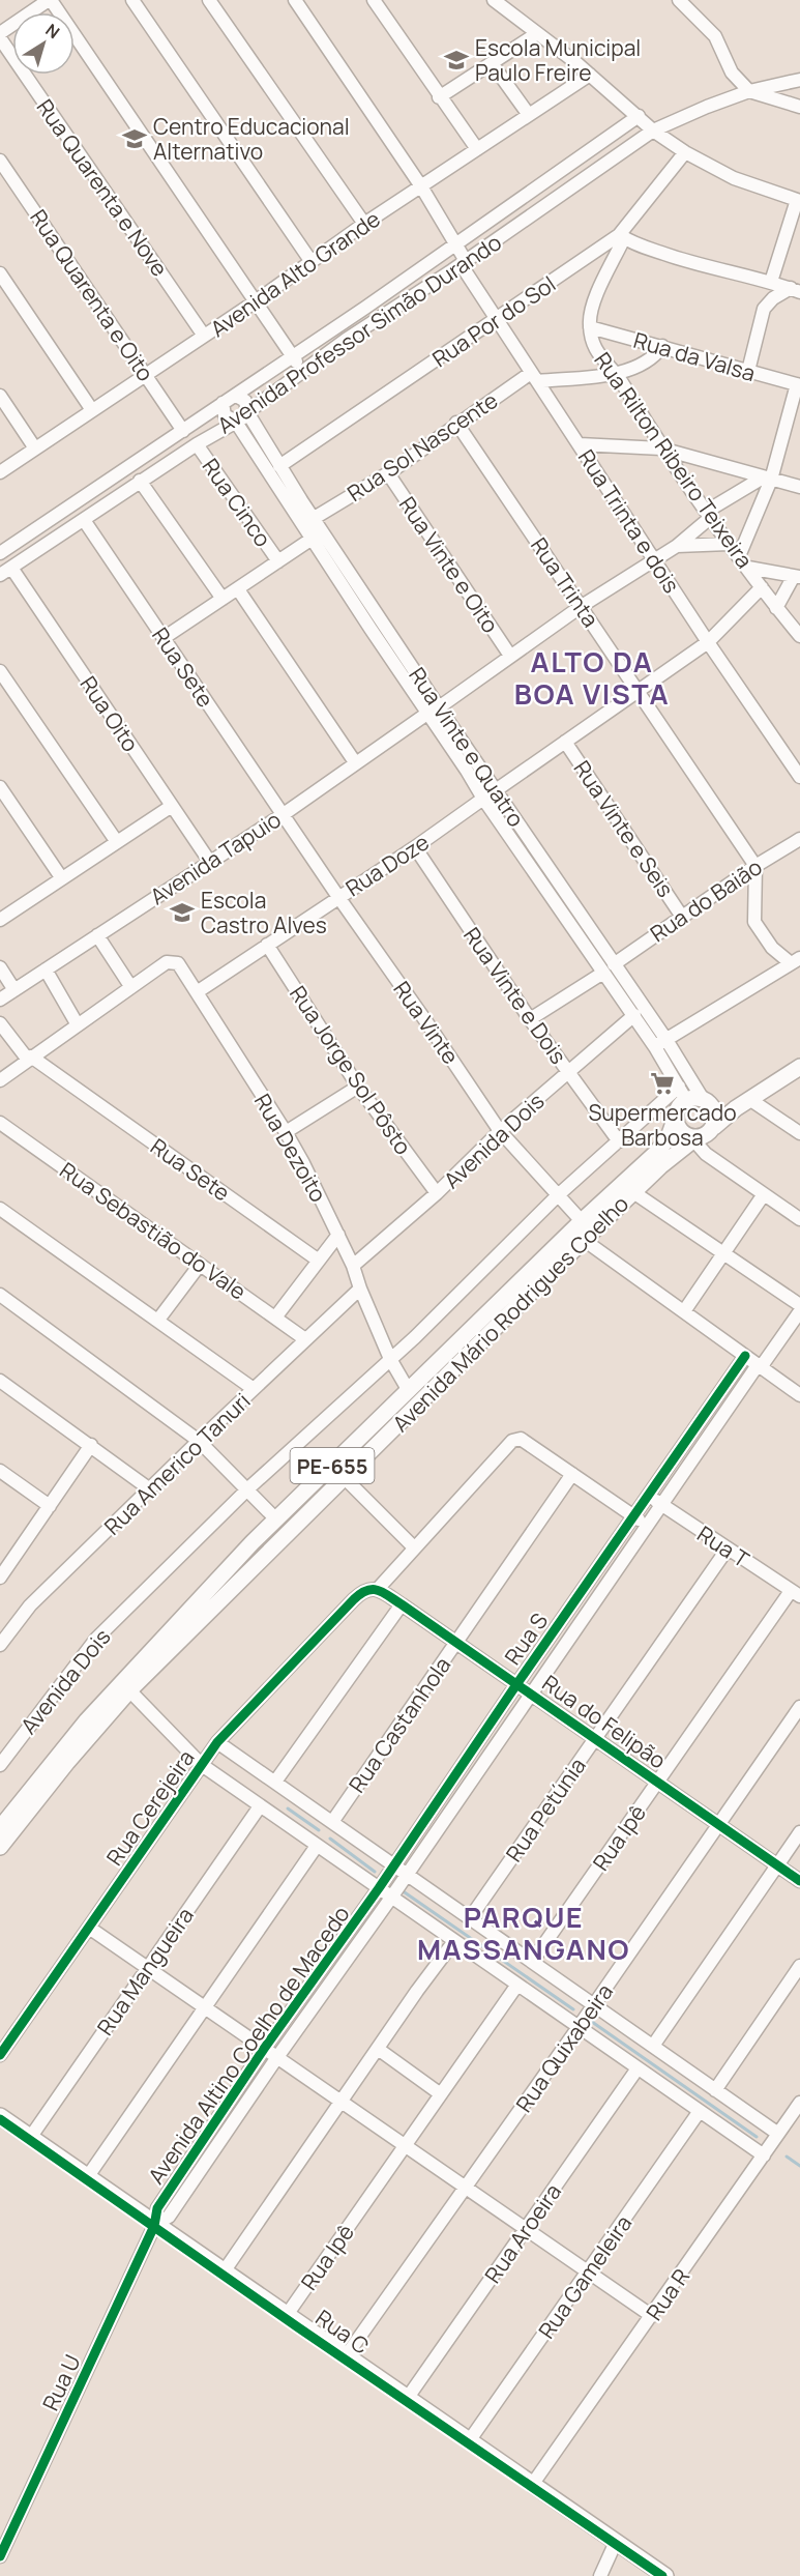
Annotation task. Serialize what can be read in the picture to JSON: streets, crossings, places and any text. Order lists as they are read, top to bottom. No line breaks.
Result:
{"streets":{"main road":["Avenida Mário Rodrigues Coelho","PE-655","Rua C"],"street":["Rua Quarenta e Nove","Avenida Alto Grande","Rua Quarenta e Oito","Rua Por do Sol","Avenida Professor Simão Durando","Rua da Valsa","Rua Sol Nascente","Rua Rilton Ribeiro Teixeira","Rua Cinco","Rua Trinta e dois","Rua Vinte e Oito","Rua Trinta","Rua Sete","Rua Oito","Rua Vinte e Quatro","Rua Vinte e Seis","Avenida Tapuio","Rua Doze","Rua do Baião","Rua Vinte e Dois","Rua Vinte","Rua Jorge Sol Pôsto","Avenida Dois","Rua Dezoito","Rua Sebastião do Vale","Rua Americo Tanuri","Rua T","Rua S","Rua do Felipão","Rua Castanhola","Rua Cerejeira","Rua Petúnia","Rua Ipê","Rua Mangueira","Avenida Altino Coelho de Macedo","Rua Quixabeira","Rua Aroeira","Rua Gameleira","Rua R","Rua U"]},"crossings":[["Rua Quarenta e Nove","Avenida Alto Grande"],["Avenida Alto Grande","Rua Quarenta e Oito"],["Avenida Alto Grande","Rua Trinta e dois"],["Rua Quarenta e Oito","Avenida Professor Simão Durando"],["Rua Por do Sol","Rua Rilton Ribeiro Teixeira"],["Rua Por do Sol","Rua Trinta e dois"],["Rua Por do Sol","Rua Vinte e Quatro"],["Avenida Professor Simão Durando","Rua Cinco"],["Avenida Professor Simão Durando","Rua Trinta e dois"],["Avenida Professor Simão Durando","Rua Sete"],["Avenida Professor Simão Durando","Rua Oito"],["Avenida Professor Simão Durando","Rua Vinte e Quatro"],["Rua da Valsa","Rua Rilton Ribeiro Teixeira"],["Rua Sol Nascente","Rua Trinta e dois"],["Rua Sol Nascente","Rua Vinte e Oito"],["Rua Sol Nascente","Rua Trinta"],["Rua Sol Nascente","Rua Vinte e Quatro"],["Rua Rilton Ribeiro Teixeira","Avenida Tapuio"],["Rua Trinta e dois","Avenida Tapuio"],["Rua Vinte e Oito","Avenida Tapuio"],["Rua Trinta","Avenida Tapuio"],["Rua Trinta","Rua do Baião"],["Rua Sete","Avenida Tapuio"],["Rua Sete","Rua Vinte"],["Rua Oito","Avenida Tapuio"],["Rua Vinte e Quatro","Avenida Tapuio"],["Rua Vinte e Quatro","Rua Doze"],["Rua Vinte e Quatro","Rua do Baião"],["Rua Vinte e Quatro","Avenida Dois"],["Rua Vinte e Quatro","Avenida Mário Rodrigues Coelho"],["Rua Vinte e Quatro","PE-655"],["Rua Vinte e Seis","Rua do Baião"],["Avenida Tapuio","Rua Vinte"],["Rua Doze","Rua Vinte e Dois"],["Rua Doze","Rua Vinte"],["Rua Doze","Rua Jorge Sol Pôsto"],["Rua Doze","Rua Dezoito"],["Rua do Baião","Rua Vinte e Dois"],["Rua Vinte e Dois","Avenida Dois"],["Rua Vinte","Avenida Dois"],["Rua Vinte","Avenida Mário Rodrigues Coelho"],["Rua Jorge Sol Pôsto","Avenida Dois"],["Avenida Dois","Rua Dezoito"],["Avenida Dois","Avenida Mário Rodrigues Coelho"],["Avenida Dois","PE-655"],["Rua Dezoito","Avenida Mário Rodrigues Coelho"],["Rua Dezoito","Rua Americo Tanuri"],["Rua Sebastião do Vale","Rua Americo Tanuri"],["Avenida Mário Rodrigues Coelho","PE-655"],["Rua T","Rua S"],["Rua T","Rua Petúnia"],["Rua T","Rua Ipê"],["Rua S","Rua do Felipão"],["Rua S","Avenida Altino Coelho de Macedo"],["Rua do Felipão","Rua Castanhola"],["Rua do Felipão","Rua Cerejeira"],["Rua do Felipão","Rua Petúnia"],["Rua do Felipão","Rua Ipê"],["Rua do Felipão","Rua Quixabeira"],["Rua Ipê","Rua C"],["Rua Mangueira","Rua C"],["Avenida Altino Coelho de Macedo","Rua C"],["Avenida Altino Coelho de Macedo","Rua U"],["Rua Quixabeira","Rua C"],["Rua Aroeira","Rua C"],["Rua Gameleira","Rua C"],["Rua R","Rua C"],["Rua C","Rua U"]],"districts":["ALTO DA BOA VISTA","PARQUE MASSANGANO"],"places":{"school or university":["Escola Municipal Paulo Freire","Centro Educacional Alternativo","Escola Castro Alves"],"supermarket":["Supermercado Barbosa"]},"north":"top right"}
